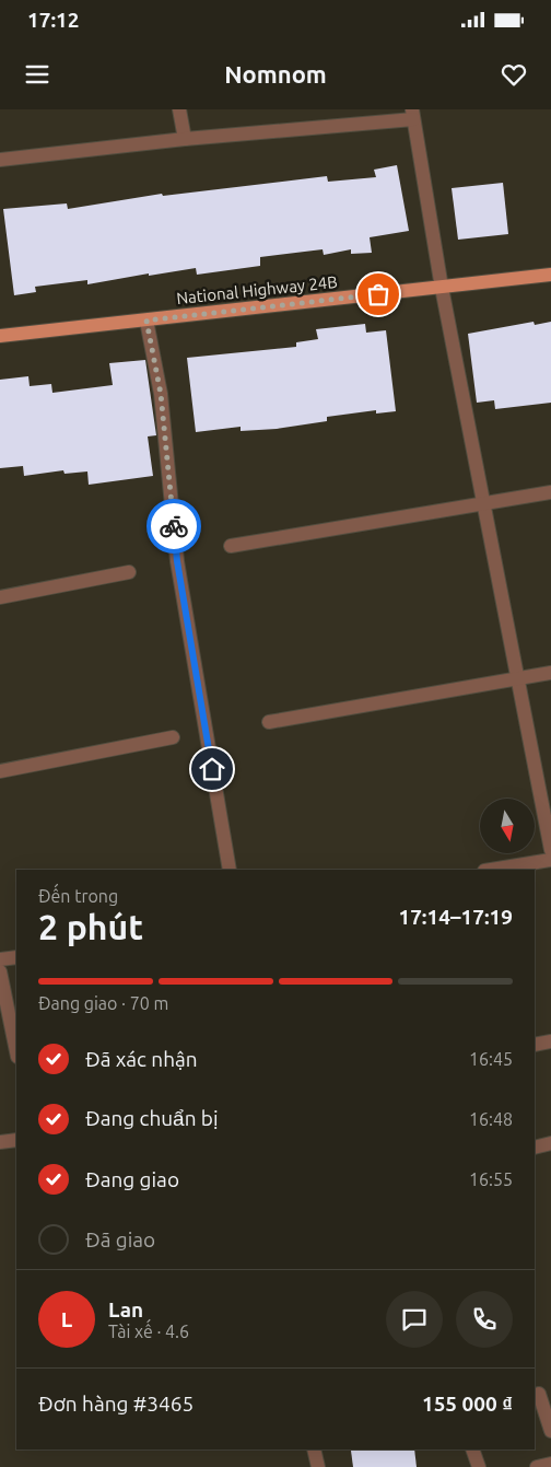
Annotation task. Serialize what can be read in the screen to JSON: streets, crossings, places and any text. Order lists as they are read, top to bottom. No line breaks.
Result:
{"streets":{"main road":["National Highway 24B"]},"north":"bottom","page":{"status":"17:12","header":"Nomnom","heading":["2 phút","Đến trong","17:14–17:19"],"panel":["Lan","Tài xế · 4.6","Đơn hàng #3465","155 000 ₫"],"bar":"Đang giao · 70 m","list":[["Đã xác nhận","16:45"],["Đang chuẩn bị","16:48"],["Đang giao","16:55"],"Đã giao"],"round":"L"}}
